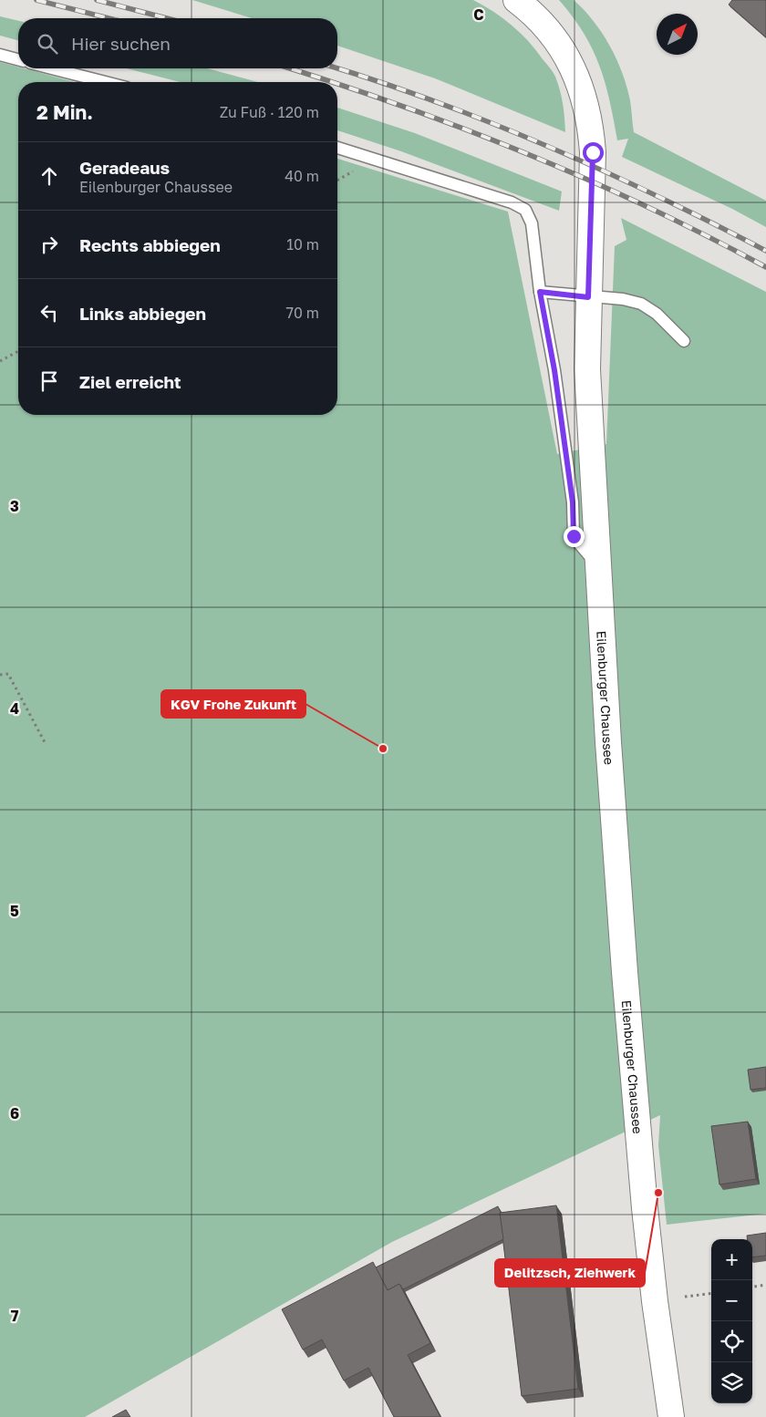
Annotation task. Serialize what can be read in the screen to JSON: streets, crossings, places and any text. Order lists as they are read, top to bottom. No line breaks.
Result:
{"streets":{"street":["Eilenburger Chaussee"]},"places":["KGV Frohe Zukunft","Delitzsch, Ziehwerk"],"north":"top right","page":{"search":"Hier suchen","heading":["2 Min.","Zu Fuß · 120 m"],"list":[["Geradeaus","Eilenburger Chaussee","40 m"],["Rechts abbiegen","10 m"],["Links abbiegen","70 m"],"Ziel erreicht"],"map_buttons":["+","−"]},"grid":{"columns":["C"],"rows":["3","4","5","6","7"]}}
